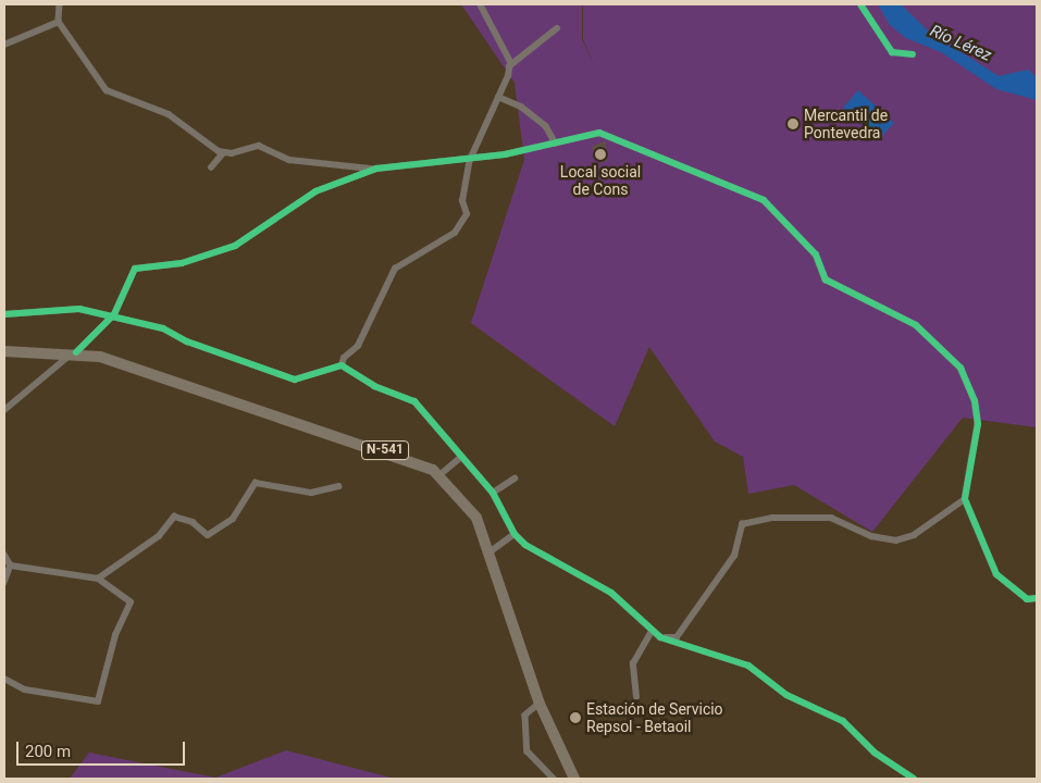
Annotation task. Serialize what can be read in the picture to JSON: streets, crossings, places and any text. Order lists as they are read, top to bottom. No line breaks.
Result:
{"streets":{"highway":["N-541"]},"water":["Río Lérez"],"places":["Mercantil de Pontevedra","Local social de Cons","Estación de Servicio Repsol - Betaoil"],"scale_bar":"200 m"}
